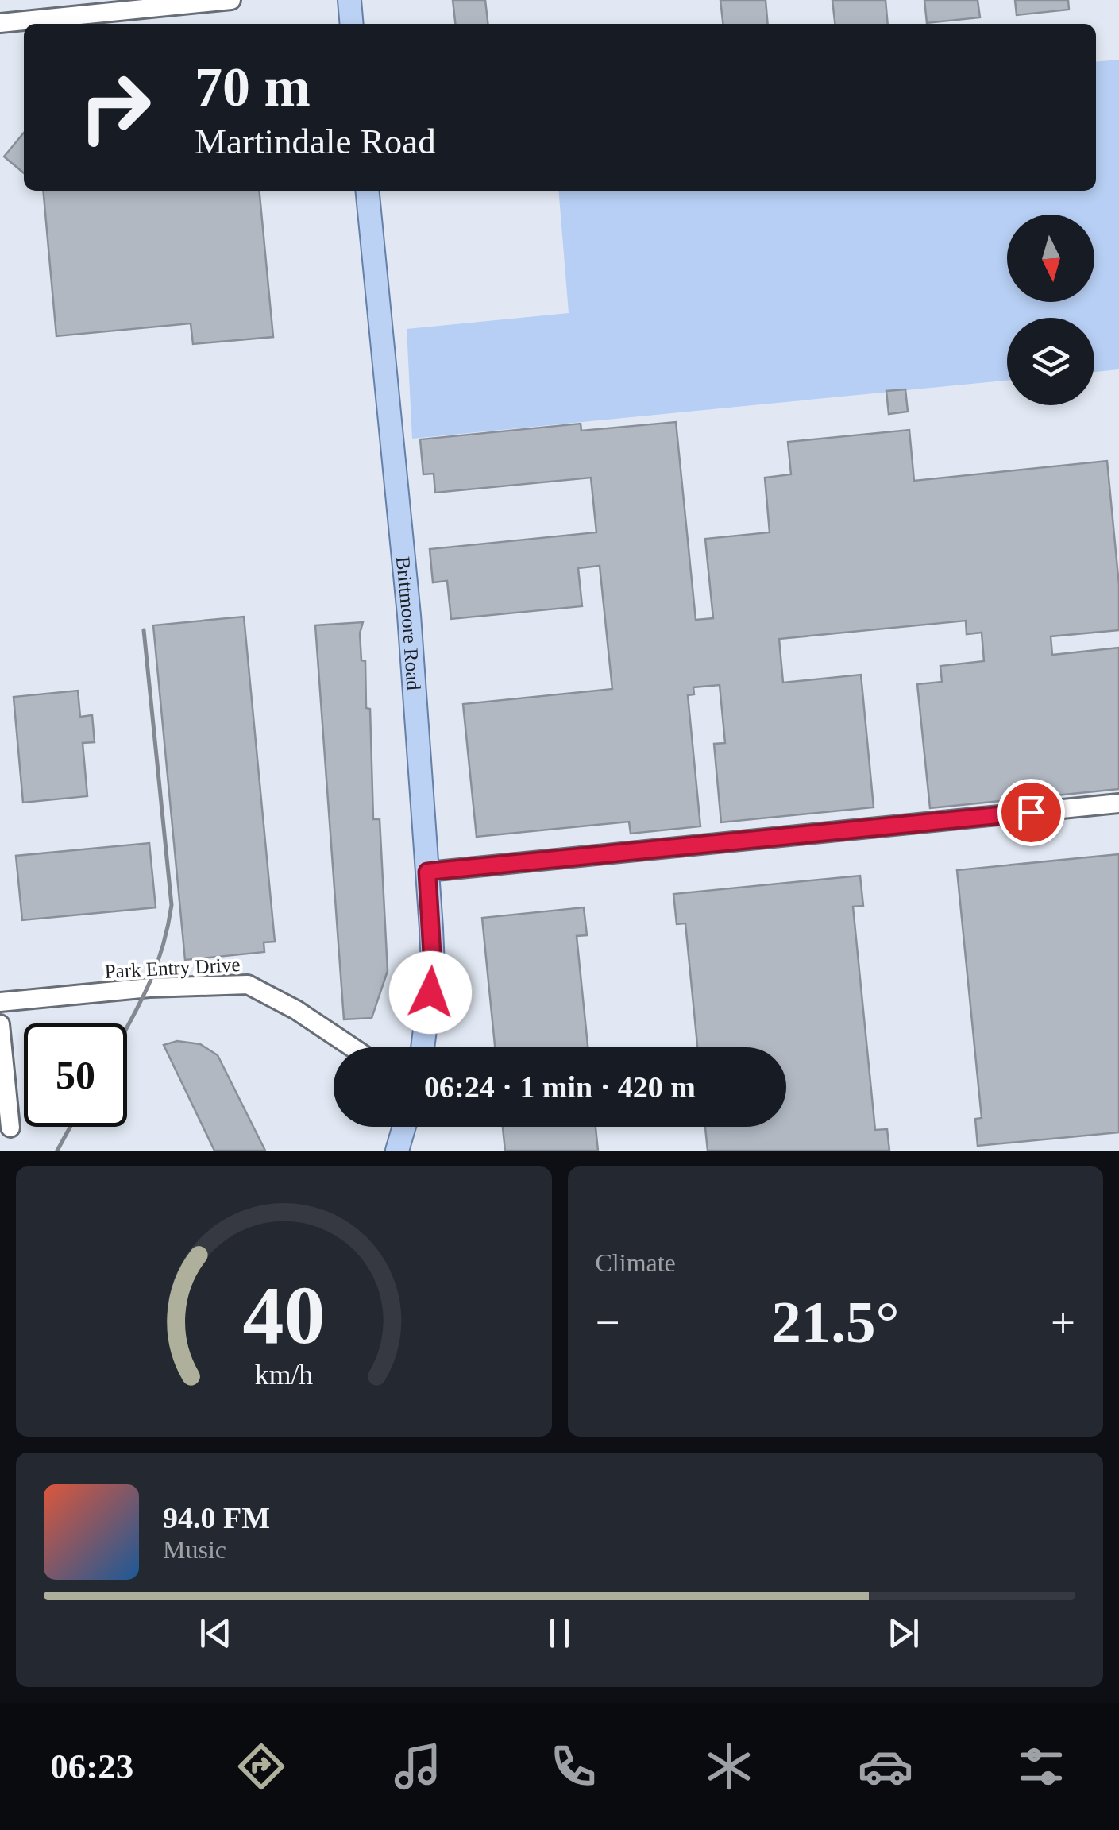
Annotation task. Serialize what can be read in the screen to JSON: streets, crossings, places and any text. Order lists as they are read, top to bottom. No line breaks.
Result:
{"streets":{"main road":["Brittmoore Road"],"street":["Park Entry Drive"]},"north":"bottom","page":{"turn":["70 m","Martindale Road"],"limit":"50","trip":"06:24 · 1 min · 420 m","tile":"Climate","heat":["−","21.5°","+"],"song":["94.0 FM","Music"],"tabs":"06:23","gauge":["40","km/h"]}}
